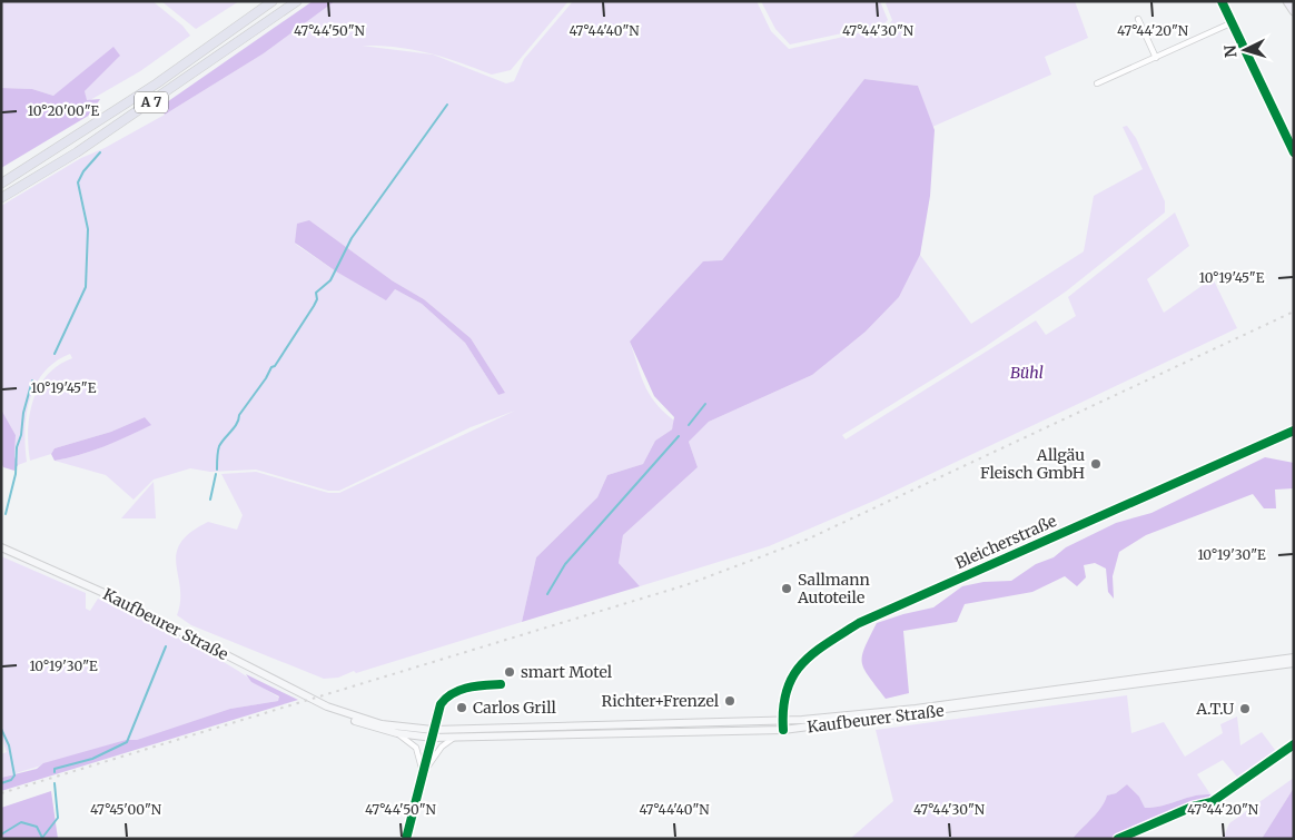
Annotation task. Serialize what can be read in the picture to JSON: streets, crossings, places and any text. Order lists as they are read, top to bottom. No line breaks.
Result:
{"streets":{"highway":["A 7"],"main road":["Kaufbeurer Straße"],"street":["Bleicherstraße"]},"crossings":[["Bleicherstraße","Kaufbeurer Straße"]],"parks":["Bühl"],"places":["Allgäu Fleisch GmbH","Sallmann Autoteile","smart Motel","Richter+Frenzel","Carlos Grill","A.T.U"],"north":"left","coordinates":["47°44'50\"N","47°44'40\"N","47°44'30\"N","47°44'20\"N","10°20'00\"E","10°19'45\"E","10°19'30\"E","47°45'00\"N"]}
